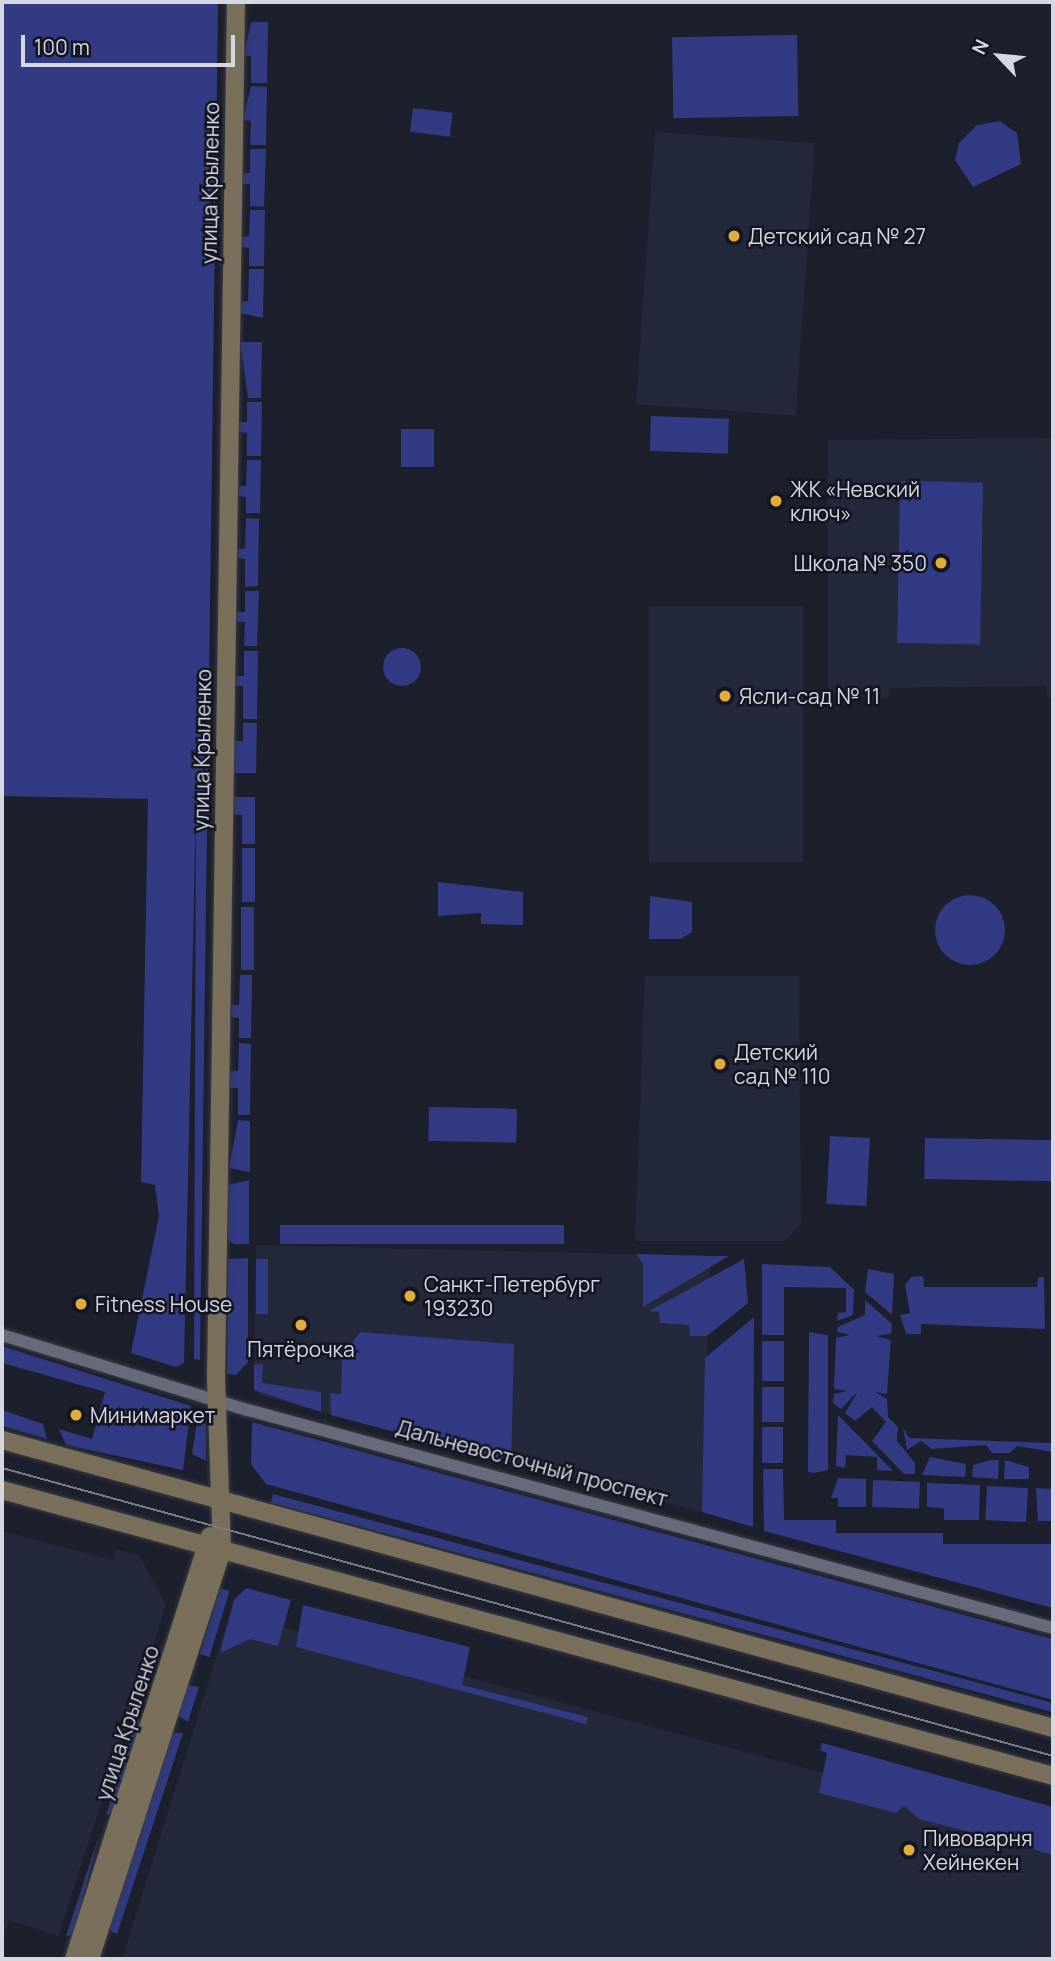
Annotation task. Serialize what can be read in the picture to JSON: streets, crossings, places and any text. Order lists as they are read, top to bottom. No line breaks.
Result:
{"streets":{"street":["улица Крыленко","Дальневосточный проспект"]},"crossings":[["улица Крыленко","Дальневосточный проспект"]],"places":["Детский сад № 27","ЖК «Невский ключ»","Школа № 350","Ясли-сад № 11","Детский сад № 110","Санкт-Петербург 193230","Fitness House","Пятёрочка","Минимаркет","Пивоварня Хейнекен"],"scale_bar":"100 m","north":"top left"}
